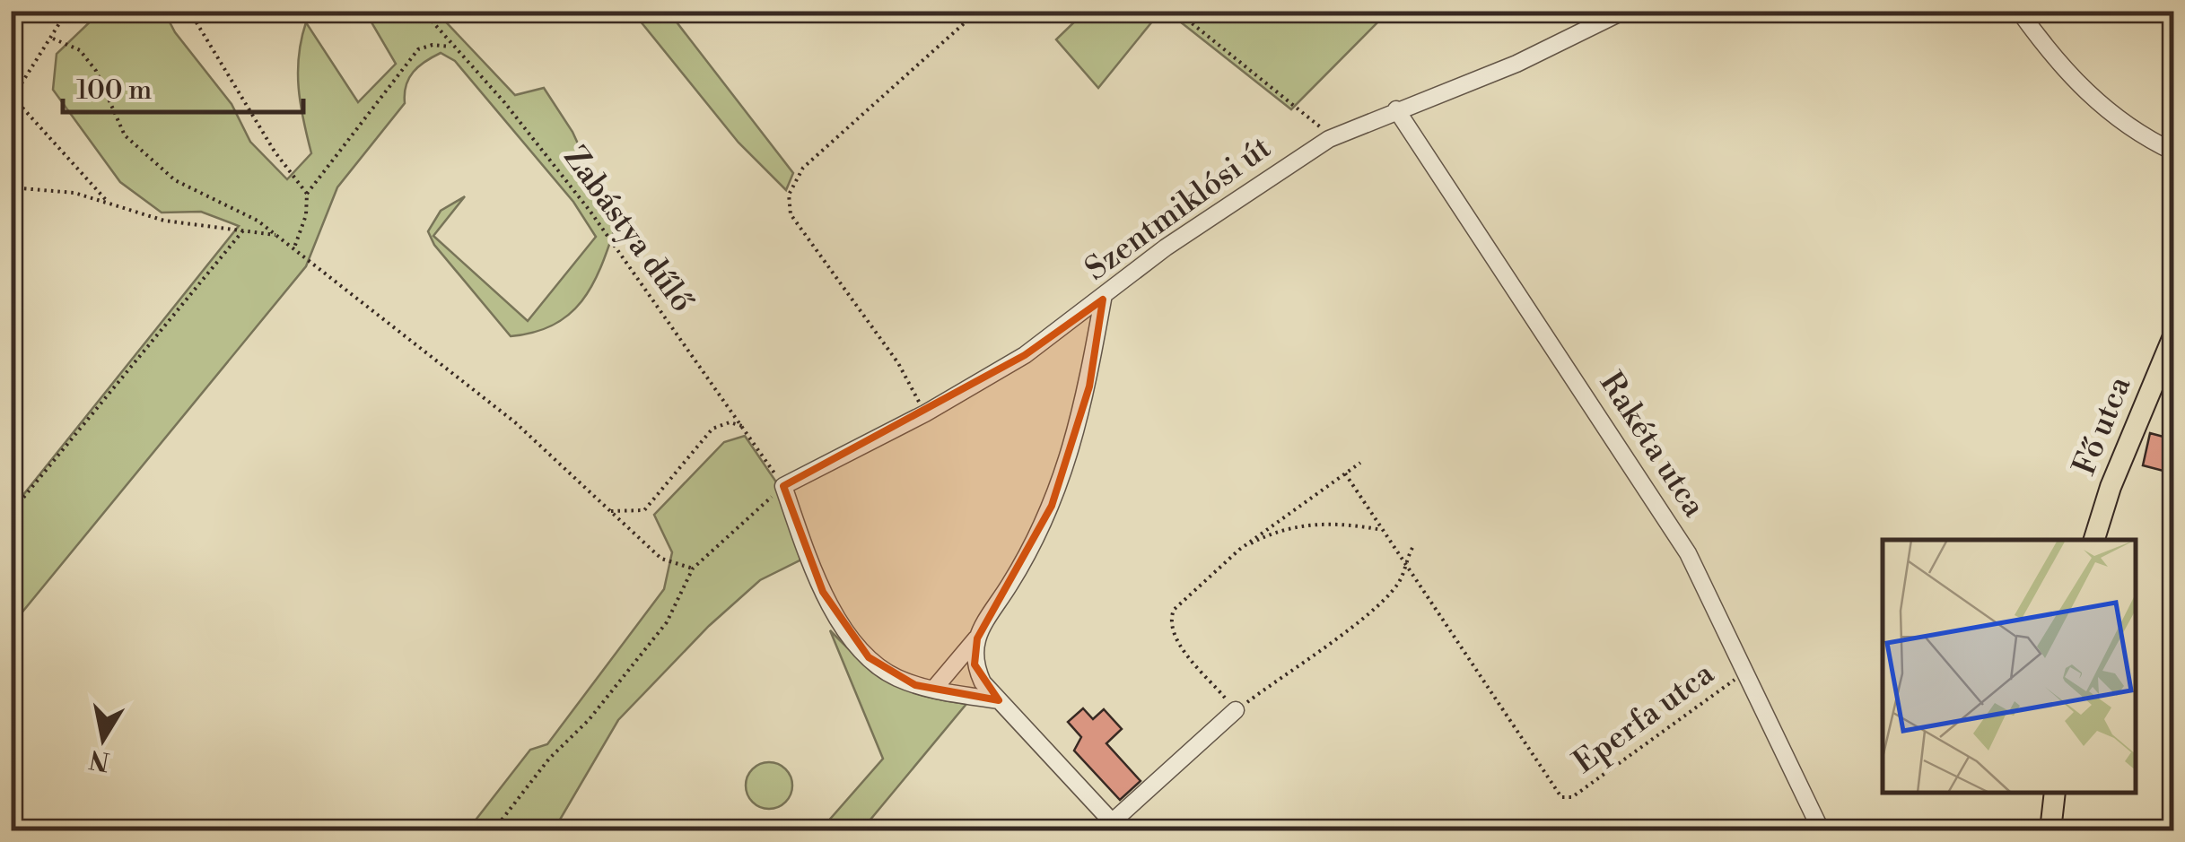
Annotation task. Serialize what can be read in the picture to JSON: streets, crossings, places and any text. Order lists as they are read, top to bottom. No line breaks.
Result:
{"streets":{"main road":["Fő utca"],"street":["Szentmiklósi út","Rakéta utca"],"path":["Zabástya dűlő","Eperfa utca"]},"crossings":[["Szentmiklósi út","Zabástya dűlő"],["Szentmiklósi út","Rakéta utca"],["Rakéta utca","Eperfa utca"]],"scale_bar":"100 m","north":"bottom"}
